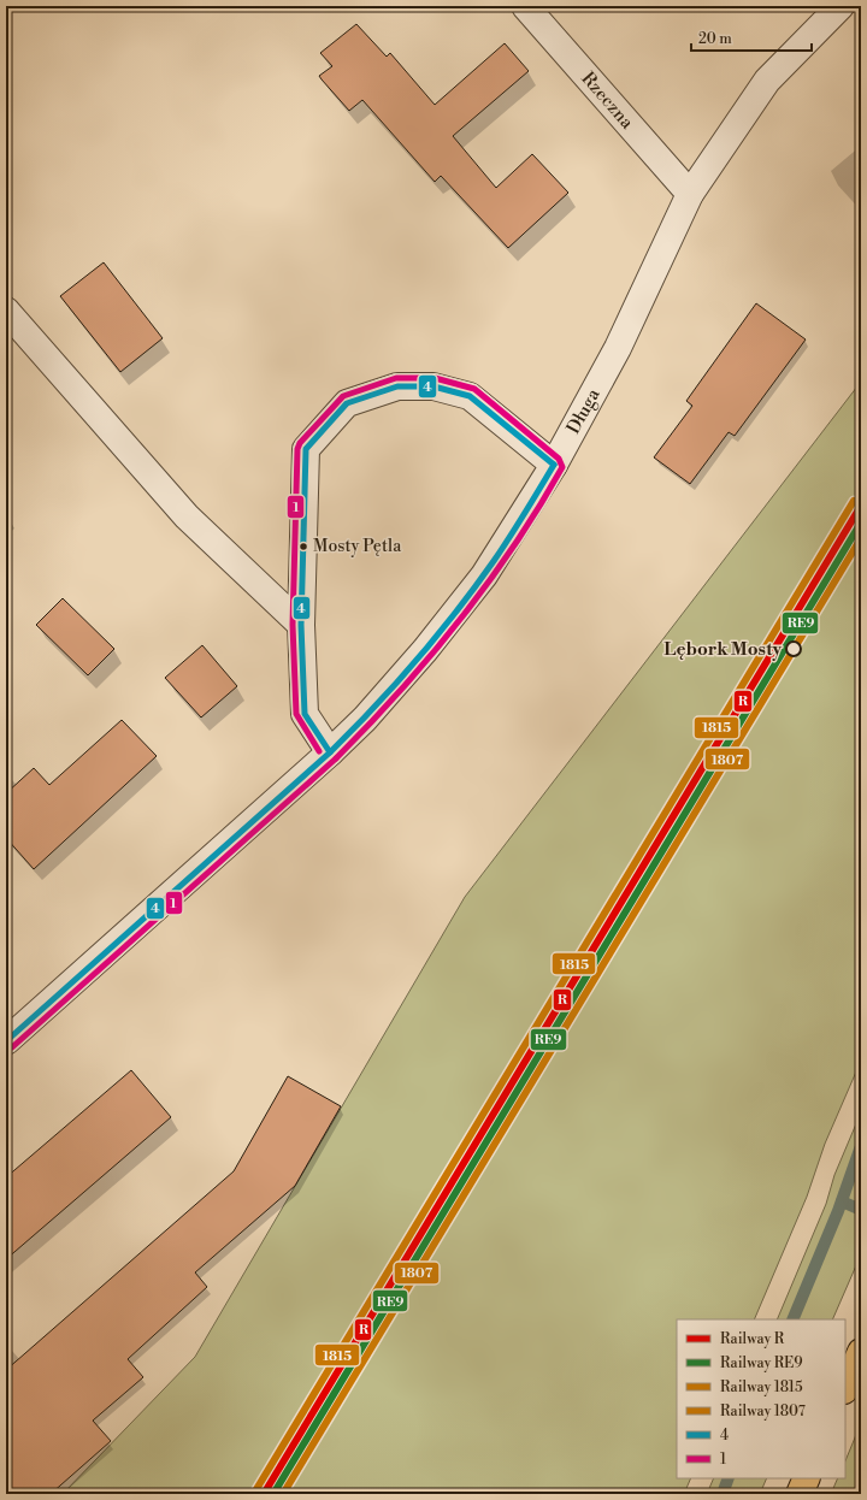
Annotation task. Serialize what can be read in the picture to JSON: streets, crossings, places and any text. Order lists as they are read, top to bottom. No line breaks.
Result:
{"streets":{"street":["Rzeczna","Długa"]},"crossings":[["Rzeczna","Długa"]],"places":["Mosty Pętla","Lębork Mosty"],"lines":["transit line 1","transit line 4","rail line 1815","rail line R","rail line RE9","rail line 1807"],"legend":["Railway R","Railway RE9","Railway 1815","Railway 1807","4","1"],"scale_bar":"20 m"}
